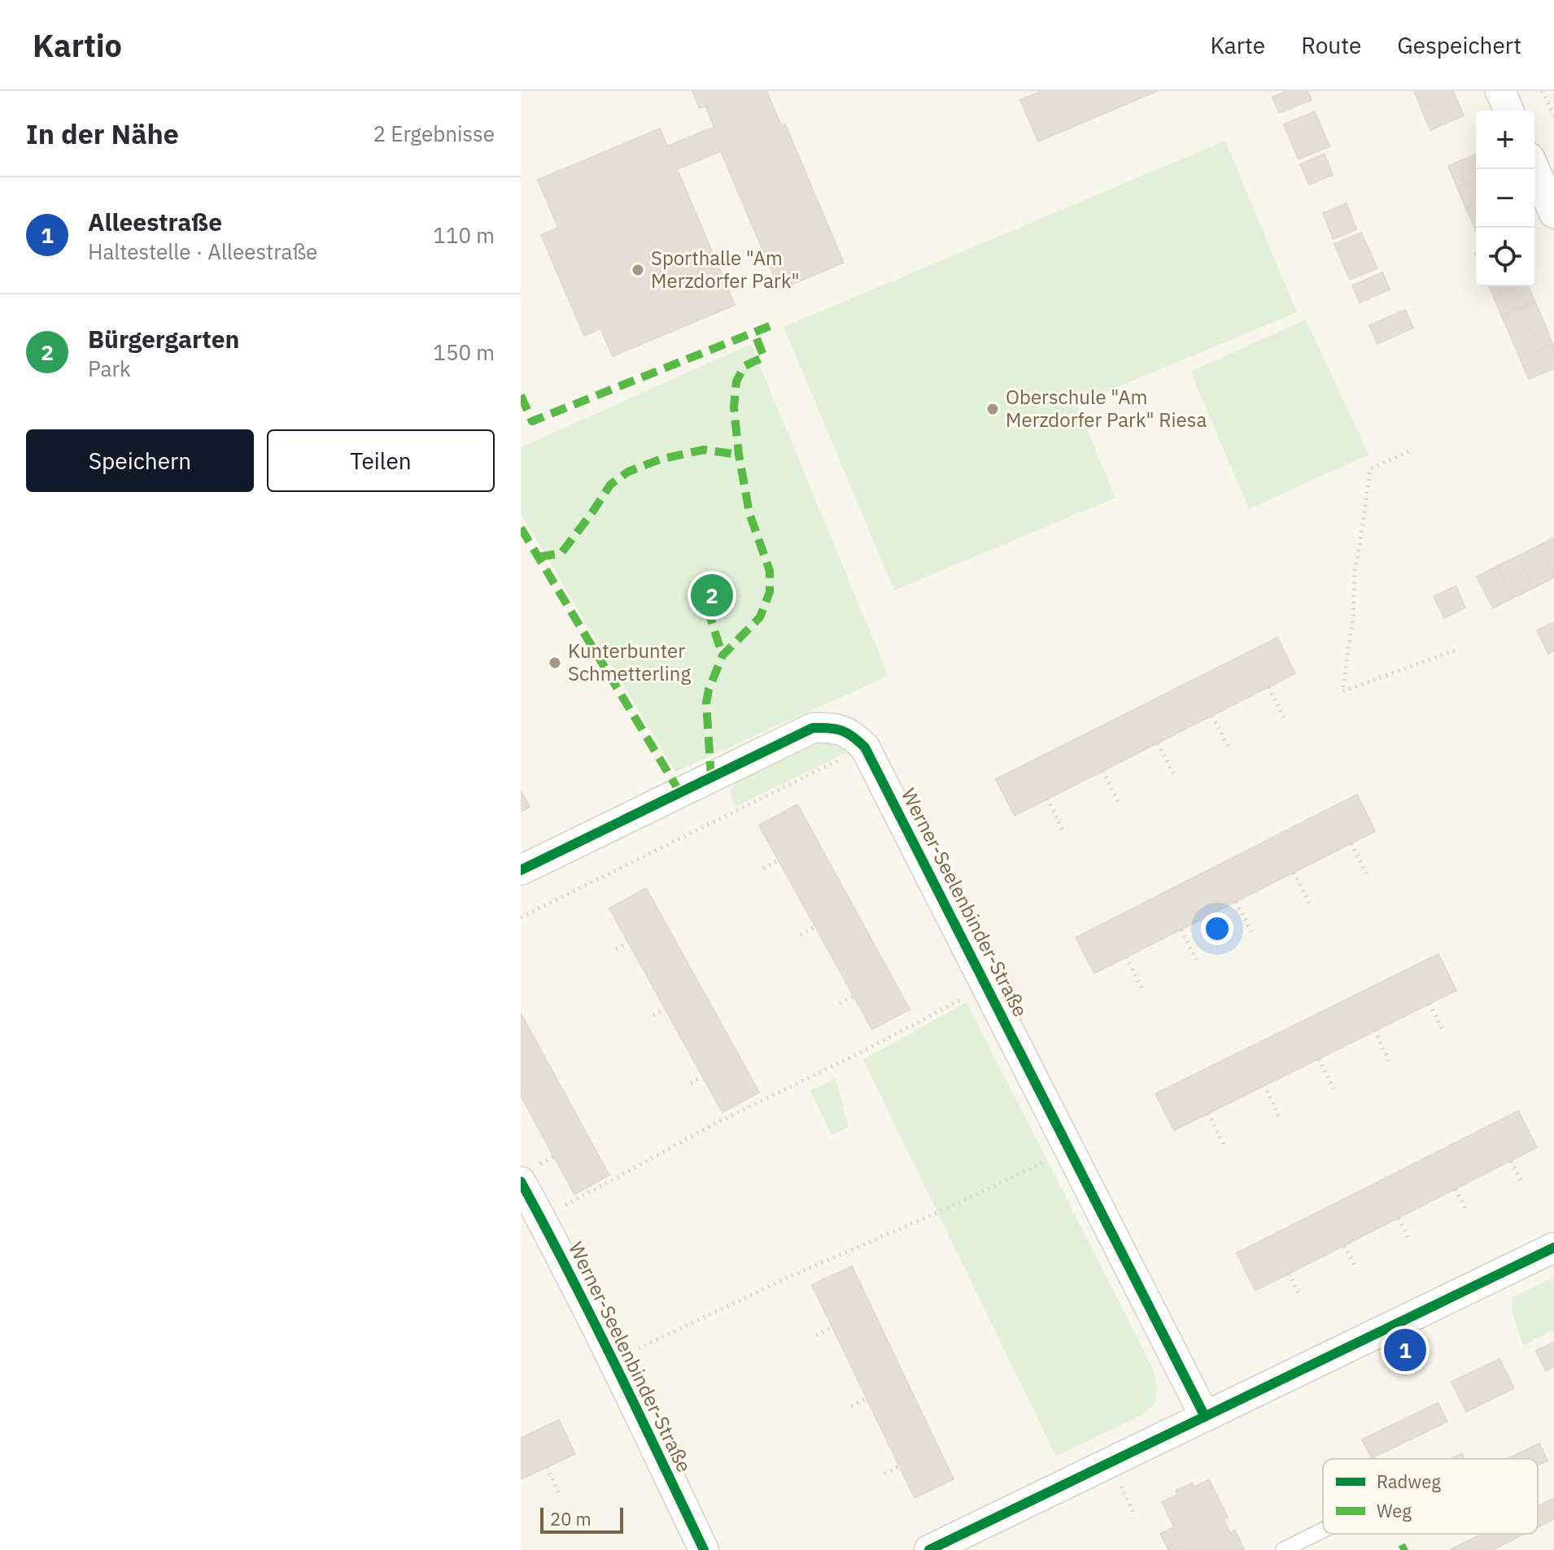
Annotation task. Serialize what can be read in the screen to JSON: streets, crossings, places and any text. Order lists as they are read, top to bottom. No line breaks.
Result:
{"streets":{"street":["Werner-Seelenbinder-Straße"]},"places":["Sporthalle \"Am Merzdorfer Park\"","Oberschule \"Am Merzdorfer Park\" Riesa","Kunterbunter Schmetterling"],"legend":["Radweg","Weg"],"scale_bar":"20 m","page":{"header":"Kartio","nav":["Karte","Route","Gespeichert"],"heading":["In der Nähe","2 Ergebnisse"],"map_buttons":["+","−"],"list":[{"mark":"1","name":"Alleestraße","note":"Haltestelle · Alleestraße","value":"110 m"},{"mark":"2","name":"Bürgergarten","note":"Park","value":"150 m"}],"buttons":["Speichern","Teilen"],"pins":["2","1"],"scale":"20 m"}}
